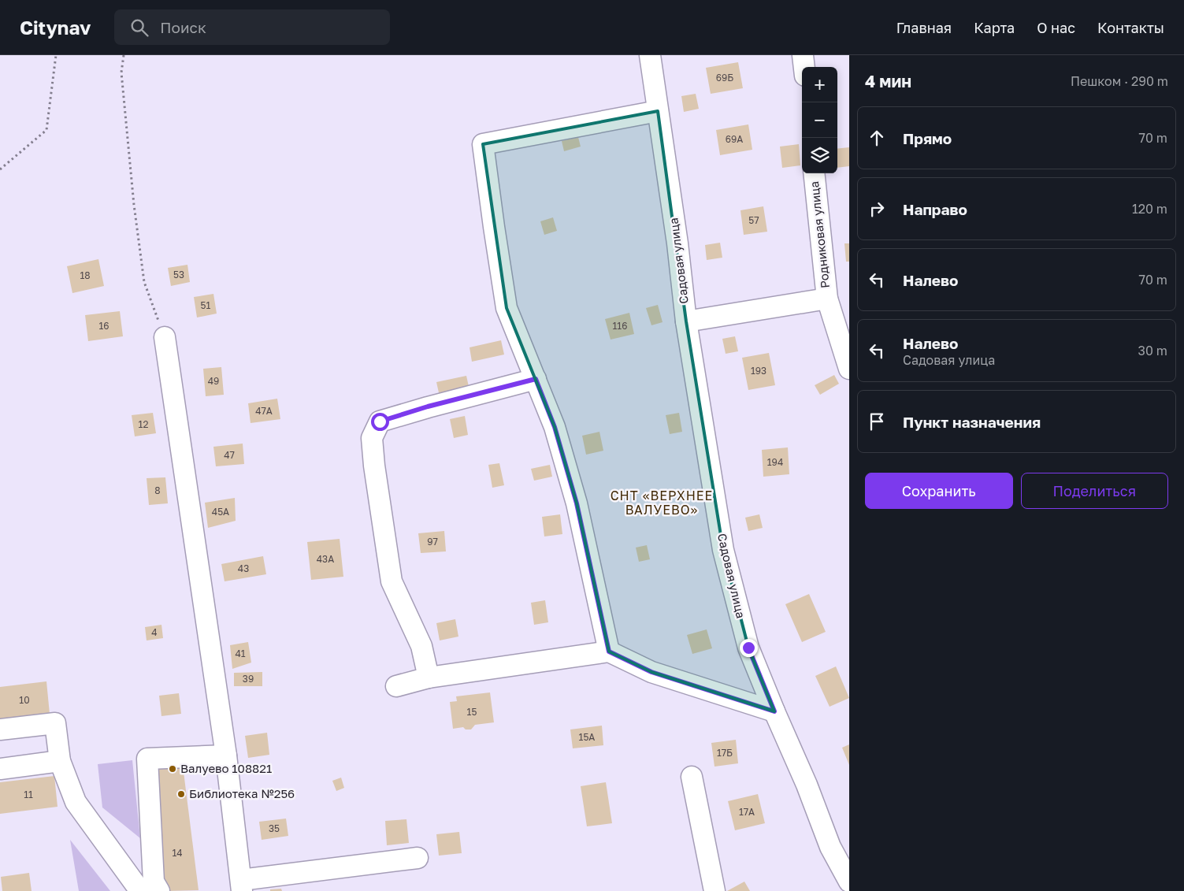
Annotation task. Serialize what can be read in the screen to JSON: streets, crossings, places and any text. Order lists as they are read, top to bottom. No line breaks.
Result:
{"streets":{"street":["Родниковая улица","Садовая улица"]},"districts":["СНТ «ВЕРХНЕЕ ВАЛУЕВО»"],"places":["Валуево 108821","Библиотека №256"],"house_numbers":["69Б","69А","57","53","18","51","16","116","193","49","47А","12","47","194","8","45А","97","43А","43","4","41","39","10","15","15А","17Б","11","17А","35","14"],"page":{"header":"Citynav","search":"Поиск","nav":["Главная","Карта","О нас","Контакты"],"heading":["4 мин","Пешком · 290 m"],"map_buttons":["+","−"],"list":[["Прямо","70 m"],["Направо","120 m"],["Налево","70 m"],["Налево","Садовая улица","30 m"],"Пункт назначения"],"buttons":["Сохранить","Поделиться"]}}
